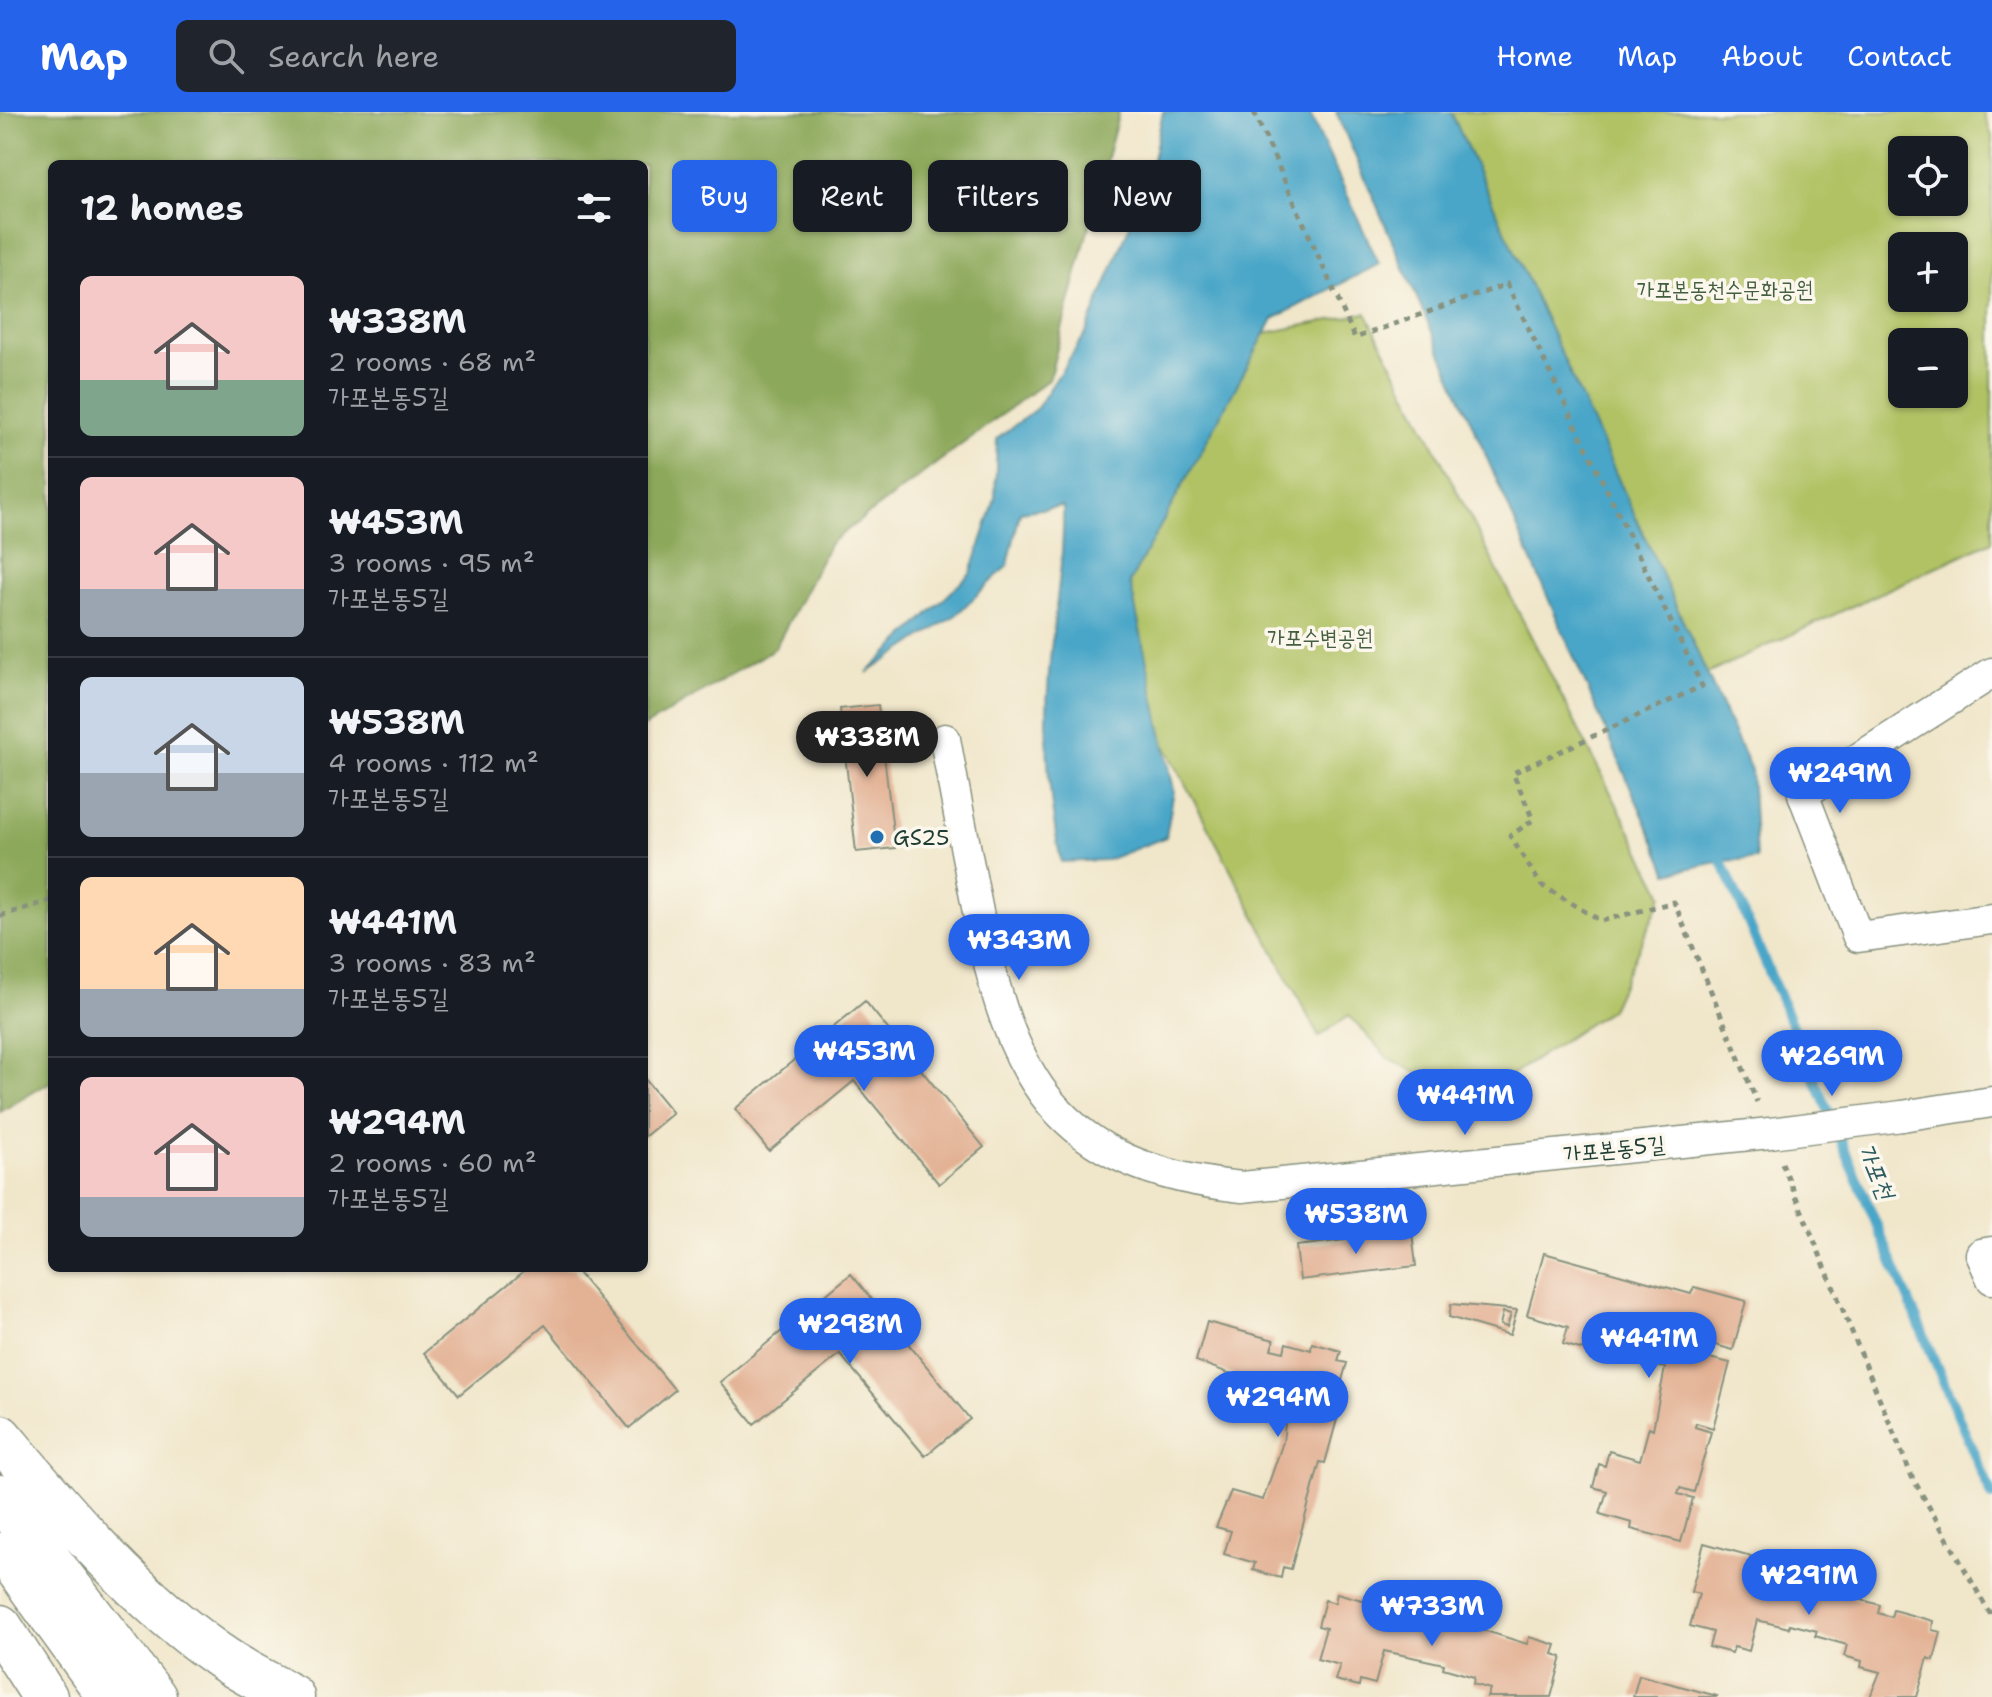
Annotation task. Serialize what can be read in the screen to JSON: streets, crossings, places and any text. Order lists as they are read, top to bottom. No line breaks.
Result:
{"streets":{"street":["가포본동5길"]},"water":["가포천"],"parks":["가포본동천수문화공원","가포수변공원"],"places":["GS25"],"page":{"header":"Map","search":"Search here","nav":["Home","Map","About","Contact"],"map_buttons":["+","−"],"chip":["Buy","Rent","Filters","New"],"heading":"12 homes","list":[{"name":"₩338M","note":"2 rooms · 68 m² · 가포본동5길"},{"name":"₩453M","note":"3 rooms · 95 m² · 가포본동5길"},{"name":"₩538M","note":"4 rooms · 112 m² · 가포본동5길"},{"name":"₩441M","note":"3 rooms · 83 m² · 가포본동5길"},{"name":"₩294M","note":"2 rooms · 60 m² · 가포본동5길"}],"price":["₩338M","₩249M","₩343M","₩453M","₩269M","₩441M","₩538M","₩298M","₩441M","₩294M","₩291M","₩733M"]}}
